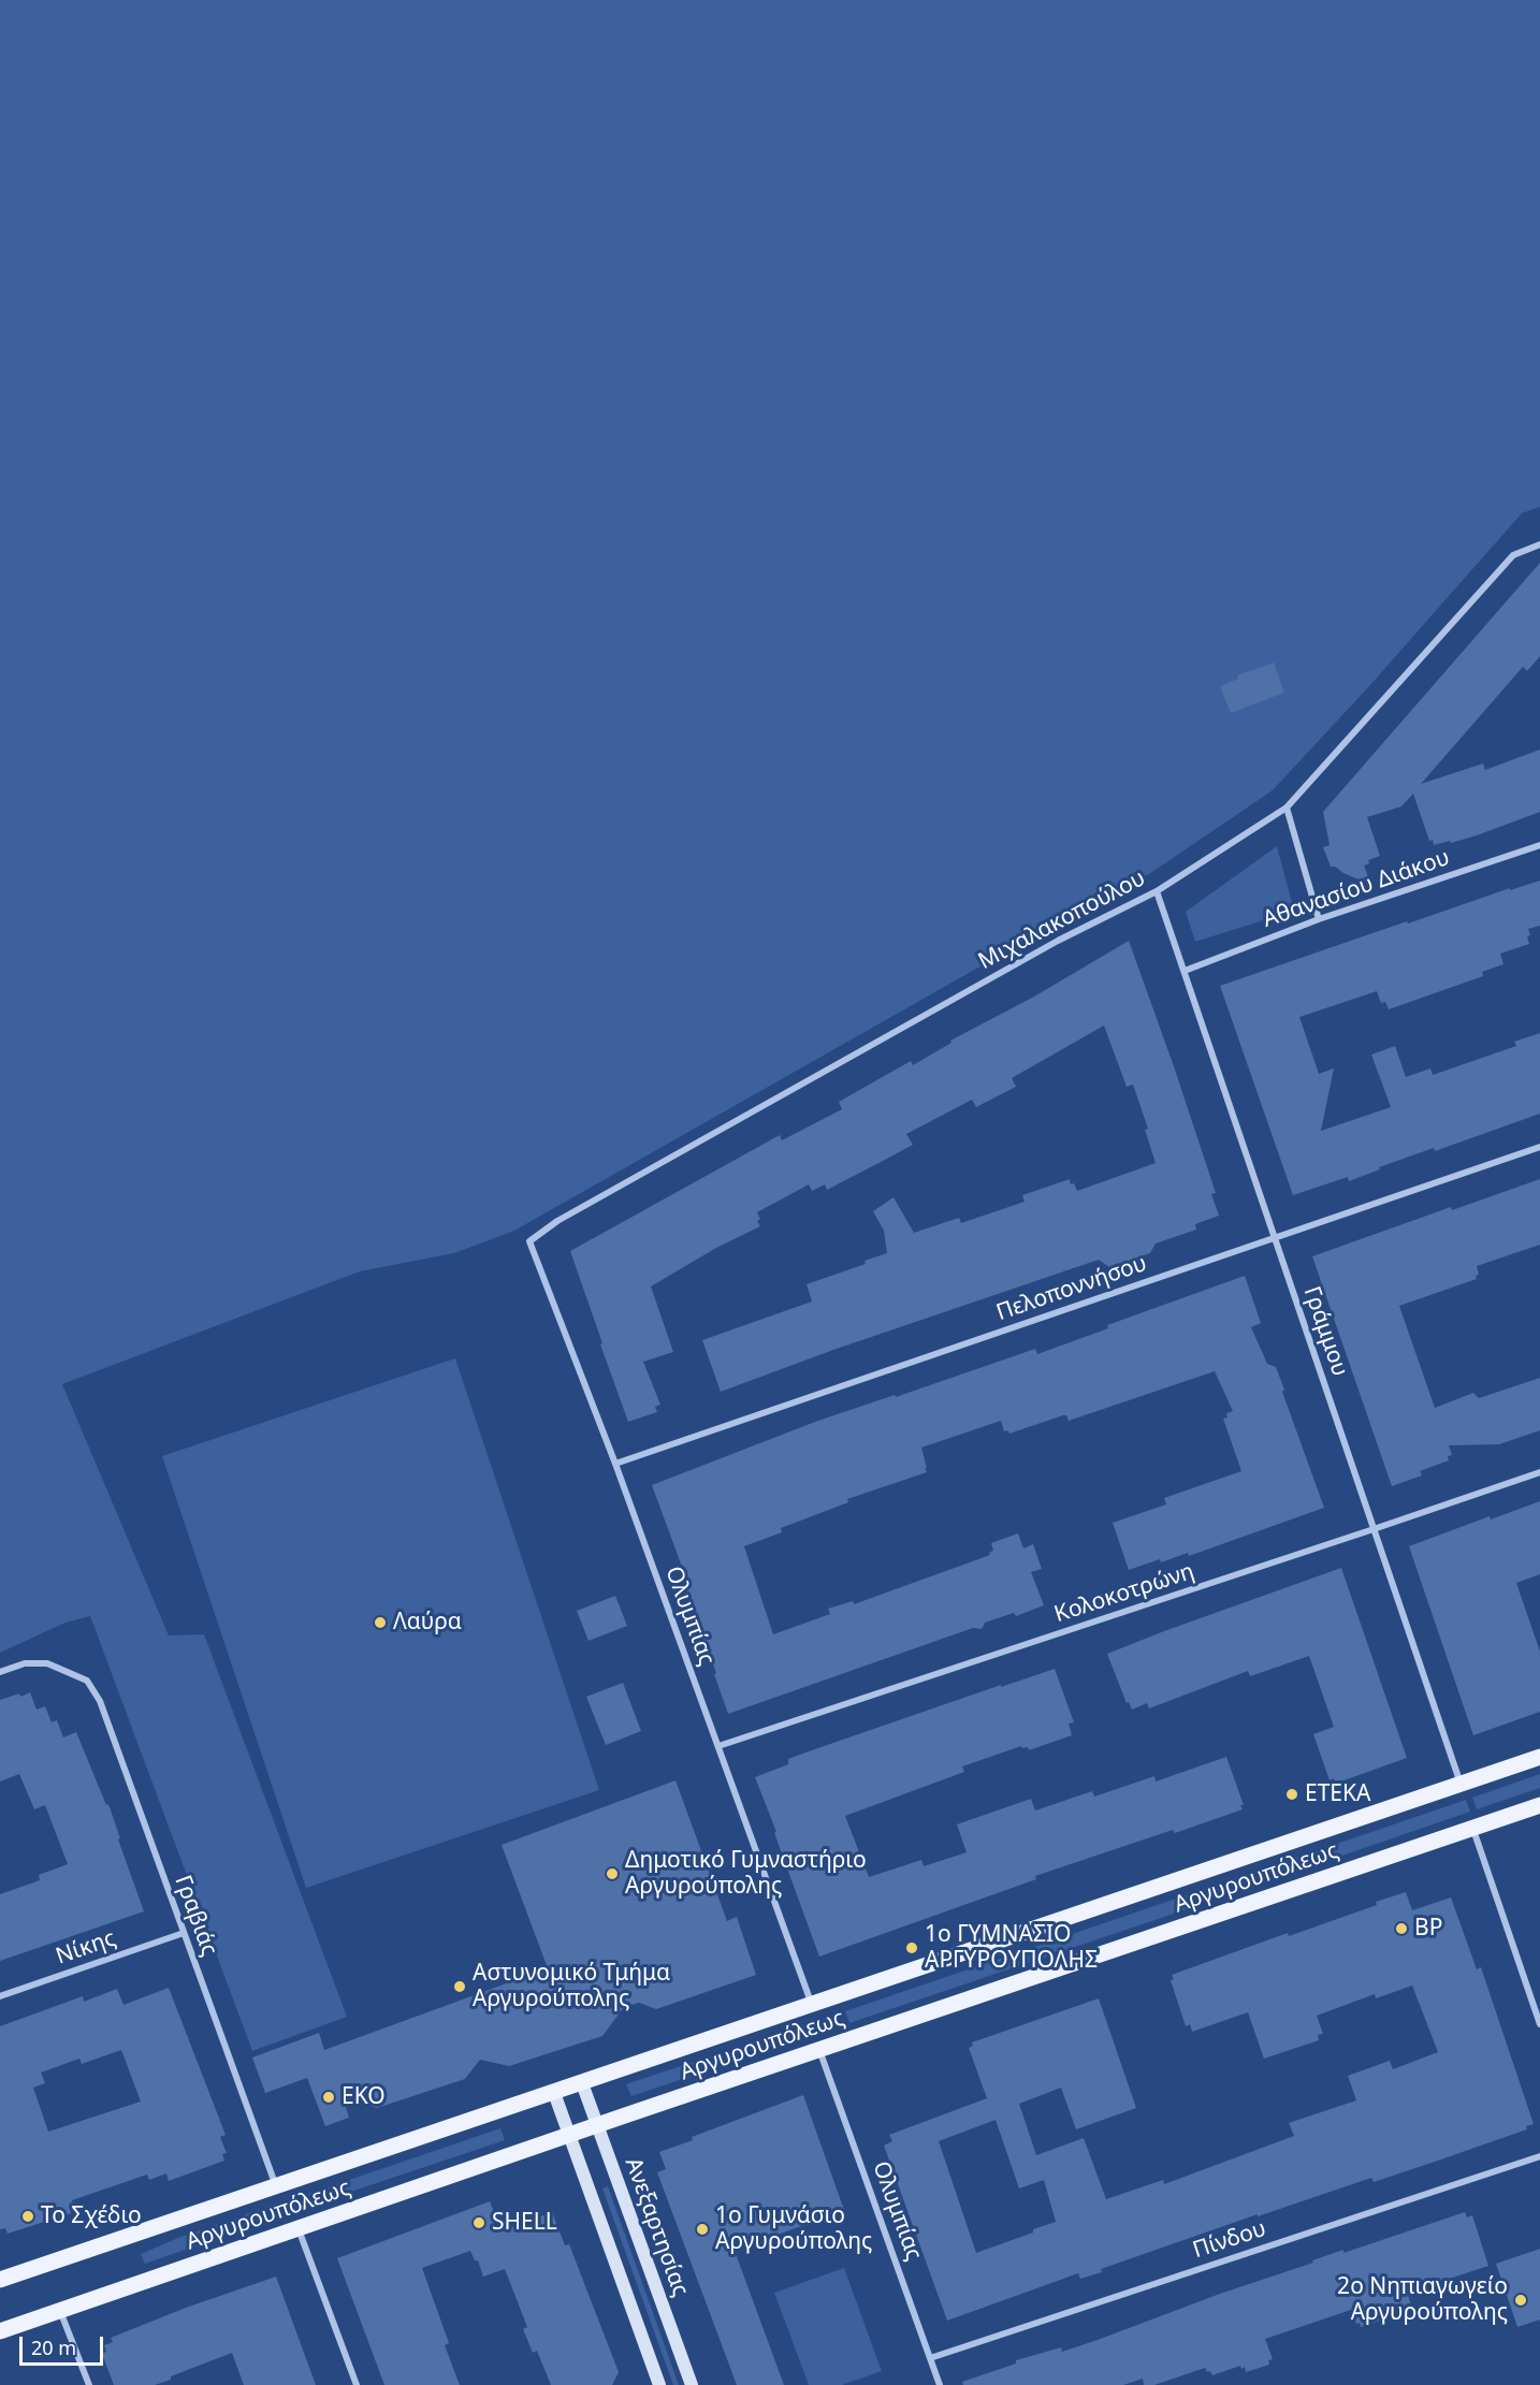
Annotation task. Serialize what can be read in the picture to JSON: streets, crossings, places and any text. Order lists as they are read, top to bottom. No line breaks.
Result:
{"streets":{"main road":["Αργυρουπόλεως","Ανεξαρτησίας"],"street":["Αθανασίου Διάκου","Μιχαλακοπούλου","Πελοποννήσου","Γράμμου","Κολοκοτρώνη","Ολυμπίας","Γραβιάς","Νίκης","Πίνδου"]},"crossings":[["Αθανασίου Διάκου","Γράμμου"],["Μιχαλακοπούλου","Γράμμου"],["Μιχαλακοπούλου","Ολυμπίας"],["Πελοποννήσου","Γράμμου"],["Πελοποννήσου","Ολυμπίας"],["Γράμμου","Κολοκοτρώνη"],["Γράμμου","Αργυρουπόλεως"],["Κολοκοτρώνη","Ολυμπίας"],["Ολυμπίας","Αργυρουπόλεως"],["Ολυμπίας","Πίνδου"],["Αργυρουπόλεως","Γραβιάς"],["Αργυρουπόλεως","Ανεξαρτησίας"],["Γραβιάς","Νίκης"]],"places":["Λαύρα","ΕΤΕΚΑ","Δημοτικό Γυμναστήριο Αργυρούπολης","BP","1ο ΓΥΜΝΑΣΙΟ ΑΡΓΥΡΟΥΠΟΛΗΣ","Αστυνομικό Τμήμα Αργυρούπολης","EKO","Το Σχέδιο","SHELL","1ο Γυμνάσιο Αργυρούπολης","2ο Νηπιαγωγείο Αργυρούπολης"],"scale_bar":"20 m"}
